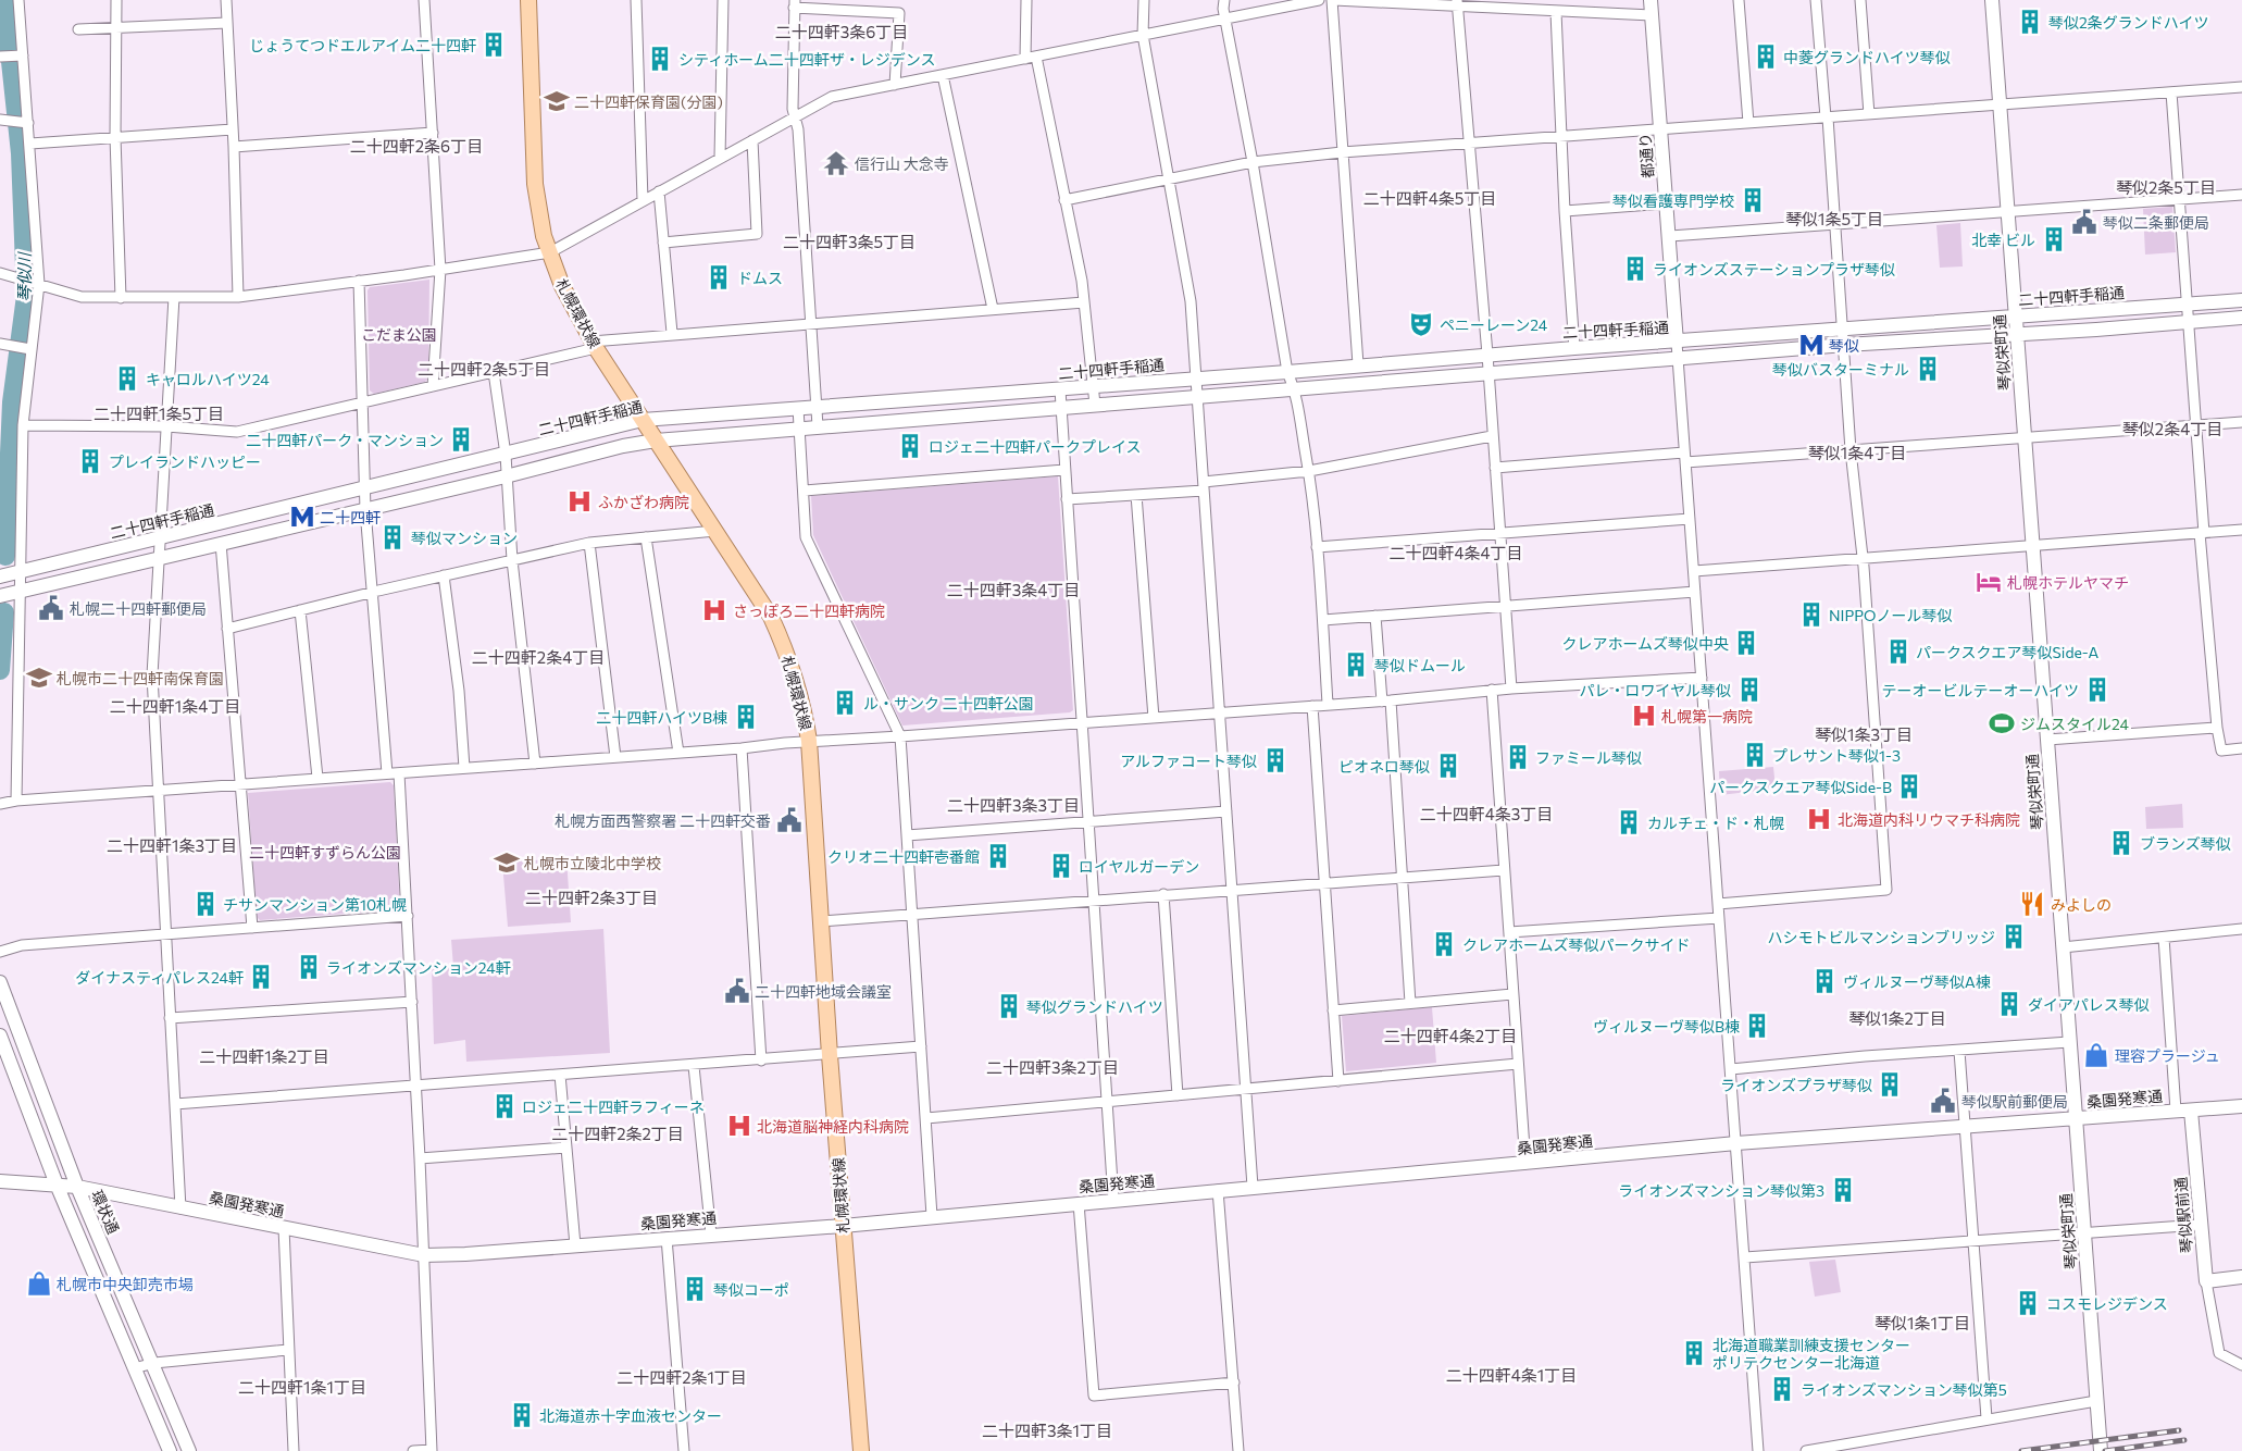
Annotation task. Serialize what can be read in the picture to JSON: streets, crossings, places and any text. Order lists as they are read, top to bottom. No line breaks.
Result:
{"streets":{"main road":["札幌環状線"],"street":["都通り","二十四軒手稲通","琴似栄町通","桑園発寒通","環状通","琴似駅前通"]},"crossings":[["都通り","二十四軒手稲通"],["二十四軒手稲通","札幌環状線"],["二十四軒手稲通","琴似栄町通"],["札幌環状線","桑園発寒通"],["琴似栄町通","桑園発寒通"],["桑園発寒通","環状通"],["桑園発寒通","琴似駅前通"]],"districts":["二十四軒3条6丁目","二十四軒2条6丁目","琴似2条5丁目","二十四軒4条5丁目","琴似1条5丁目","二十四軒3条5丁目","二十四軒2条5丁目","二十四軒1条5丁目","琴似2条4丁目","琴似1条4丁目","二十四軒4条4丁目","二十四軒3条4丁目","二十四軒2条4丁目","二十四軒1条4丁目","琴似1条3丁目","二十四軒3条3丁目","二十四軒4条3丁目","二十四軒1条3丁目","二十四軒2条3丁目","琴似1条2丁目","二十四軒4条2丁目","二十四軒1条2丁目","二十四軒3条2丁目","二十四軒2条2丁目","琴似1条1丁目","二十四軒4条1丁目","二十四軒2条1丁目","二十四軒1条1丁目","二十四軒3条1丁目"],"water":["琴似川"],"parks":["こだま公園","二十四軒すずらん公園"],"places":{"building":["琴似2条グランドハイツ","じょうてつドエルアイム二十四軒","中菱グランドハイツ琴似","シティホーム二十四軒ザ・レジデンス","琴似看護専門学校","北幸 ビル","ライオンズステーションプラザ琴似","ドムス","琴似バスターミナル","キャロルハイツ24","二十四軒パーク・マンション","ロジェ二十四軒パークプレイス","プレイランドハッピー","琴似マンション","NIPPOノール琴似","クレアホームズ琴似中央","パークスクエア琴似Side-A","琴似ドムール","パレ・ロワイヤル琴似","テーオービルテーオーハイツ","ル・サンク 二十四軒公園","二十四軒ハイツB棟","プレサント琴似1-3","ファミール琴似","アルファコート琴似","ピオネロ琴似","パークスクエア琴似Side-B","カルチェ・ド・札幌","ブランズ琴似","クリオ二十四軒壱番館","ロイヤルガーデン","チサンマンション第10札幌","ハシモトビルマンションブリッジ","クレアホームズ琴似パークサイド","ライオンズマンション24軒","ダイナスティパレス24軒","ヴィルヌーヴ琴似A棟","ダイアパレス琴似","琴似グランドハイツ","ヴィルヌーヴ琴似B棟","ライオンズプラザ琴似","ロジェ二十四軒ラフィーネ","ライオンズマンション琴似第3","琴似コーポ","コスモレジデンス","北海道職業訓練支援センター ポリテクセンター北海道","ライオンズマンション琴似第5","北海道赤十字血液センター"],"school or university":["二十四軒保育園(分園)","札幌市二十四軒南保育園","札幌市立陵北中学校"],"temple":["信行山 大念寺"],"public building":["琴似二条郵便局","札幌二十四軒郵便局","札幌方面西警察署 二十四軒交番","二十四軒地域会議室","琴似駅前郵便局"],"theatre":["ペニーレーン24"],"metro station":["琴似","二十四軒"],"hospital":["ふかざわ病院","さっぽろ二十四軒病院","札幌第一病院","北海道内科リウマチ科病院","北海道脳神経内科病院"],"hotel":["札幌ホテルヤマチ"],"sports":["ジムスタイル24"],"restaurant":["みよしの"],"shop":["理容プラージュ","札幌市中央卸売市場"]}}
